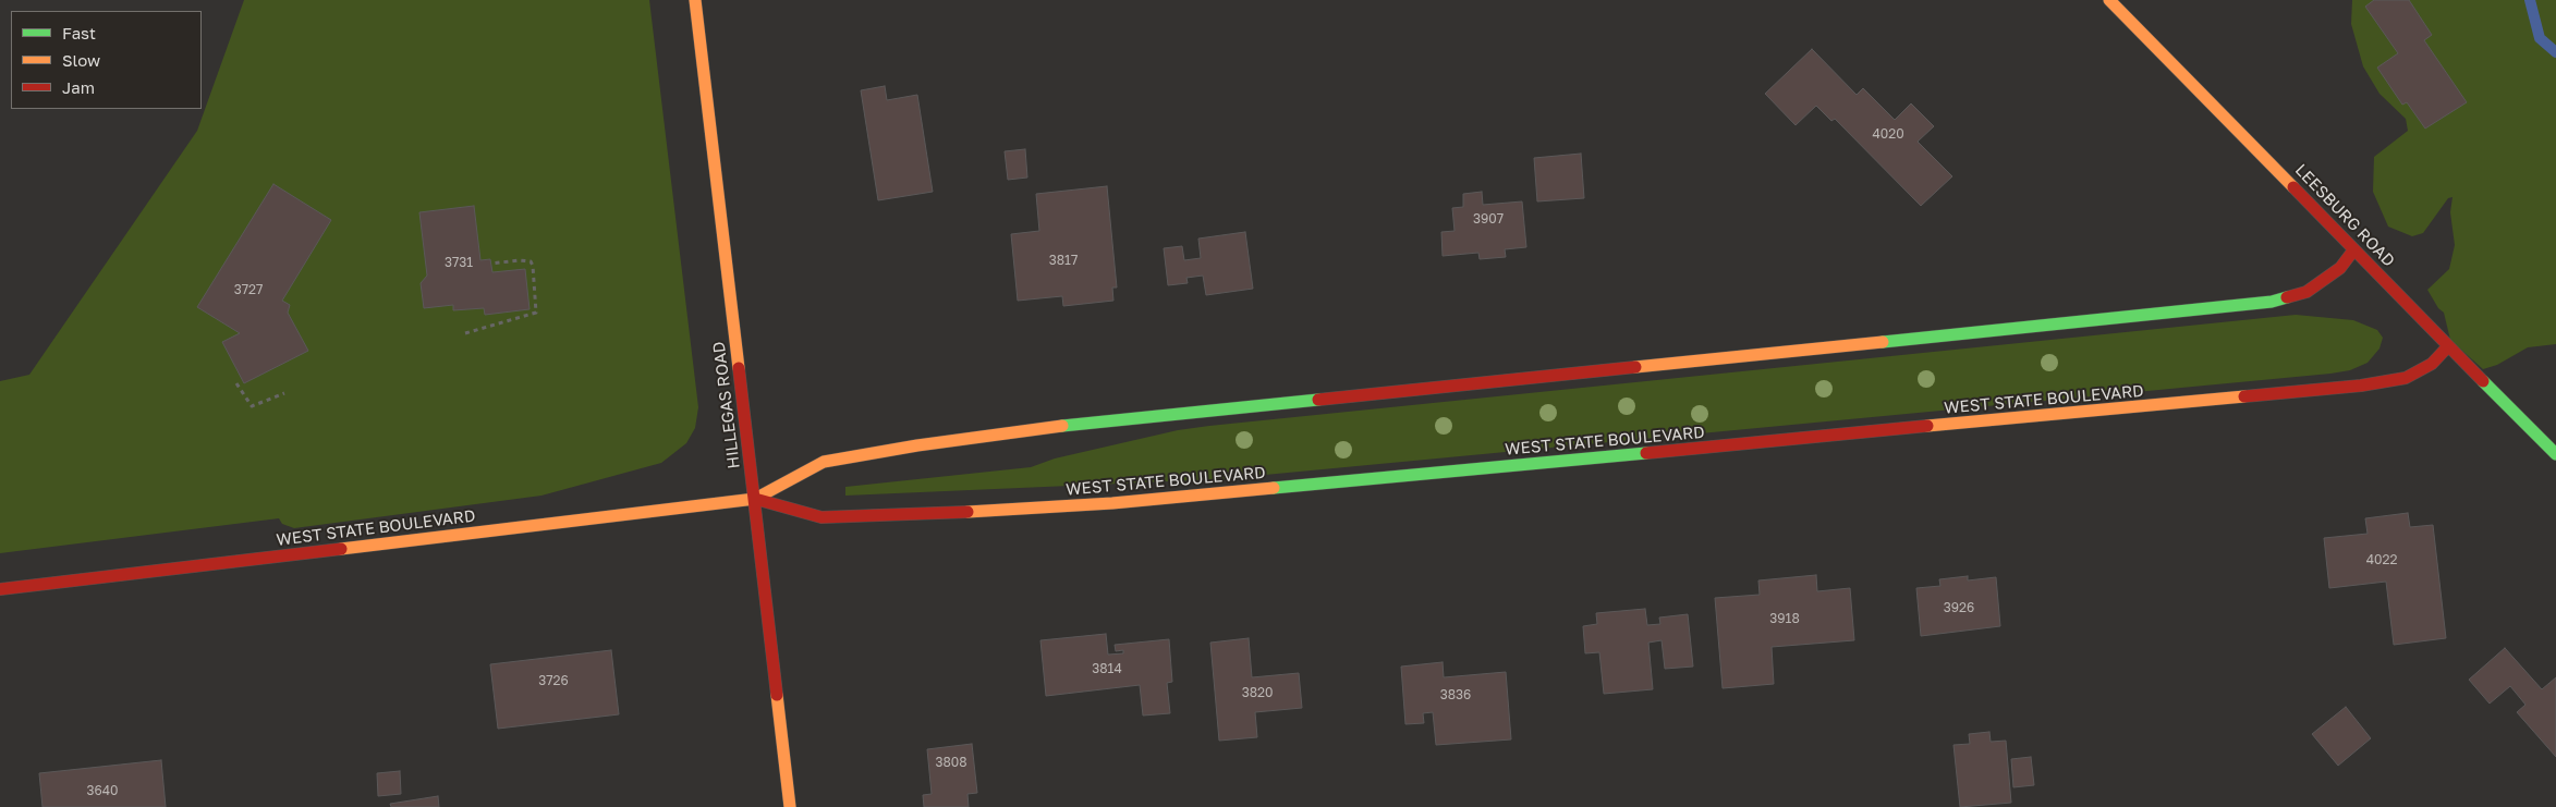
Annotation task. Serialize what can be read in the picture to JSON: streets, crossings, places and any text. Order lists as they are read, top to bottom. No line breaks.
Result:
{"streets":{"main road":["LEESBURG ROAD","WEST STATE BOULEVARD","HILLEGAS ROAD"]},"crossings":[["LEESBURG ROAD","WEST STATE BOULEVARD"],["WEST STATE BOULEVARD","HILLEGAS ROAD"]],"house_numbers":["4020","3907","3817","3731","3727","4022","3926","3918","3814","3726","3820","3836","3808","3640"],"legend":["Fast","Slow","Jam"]}
